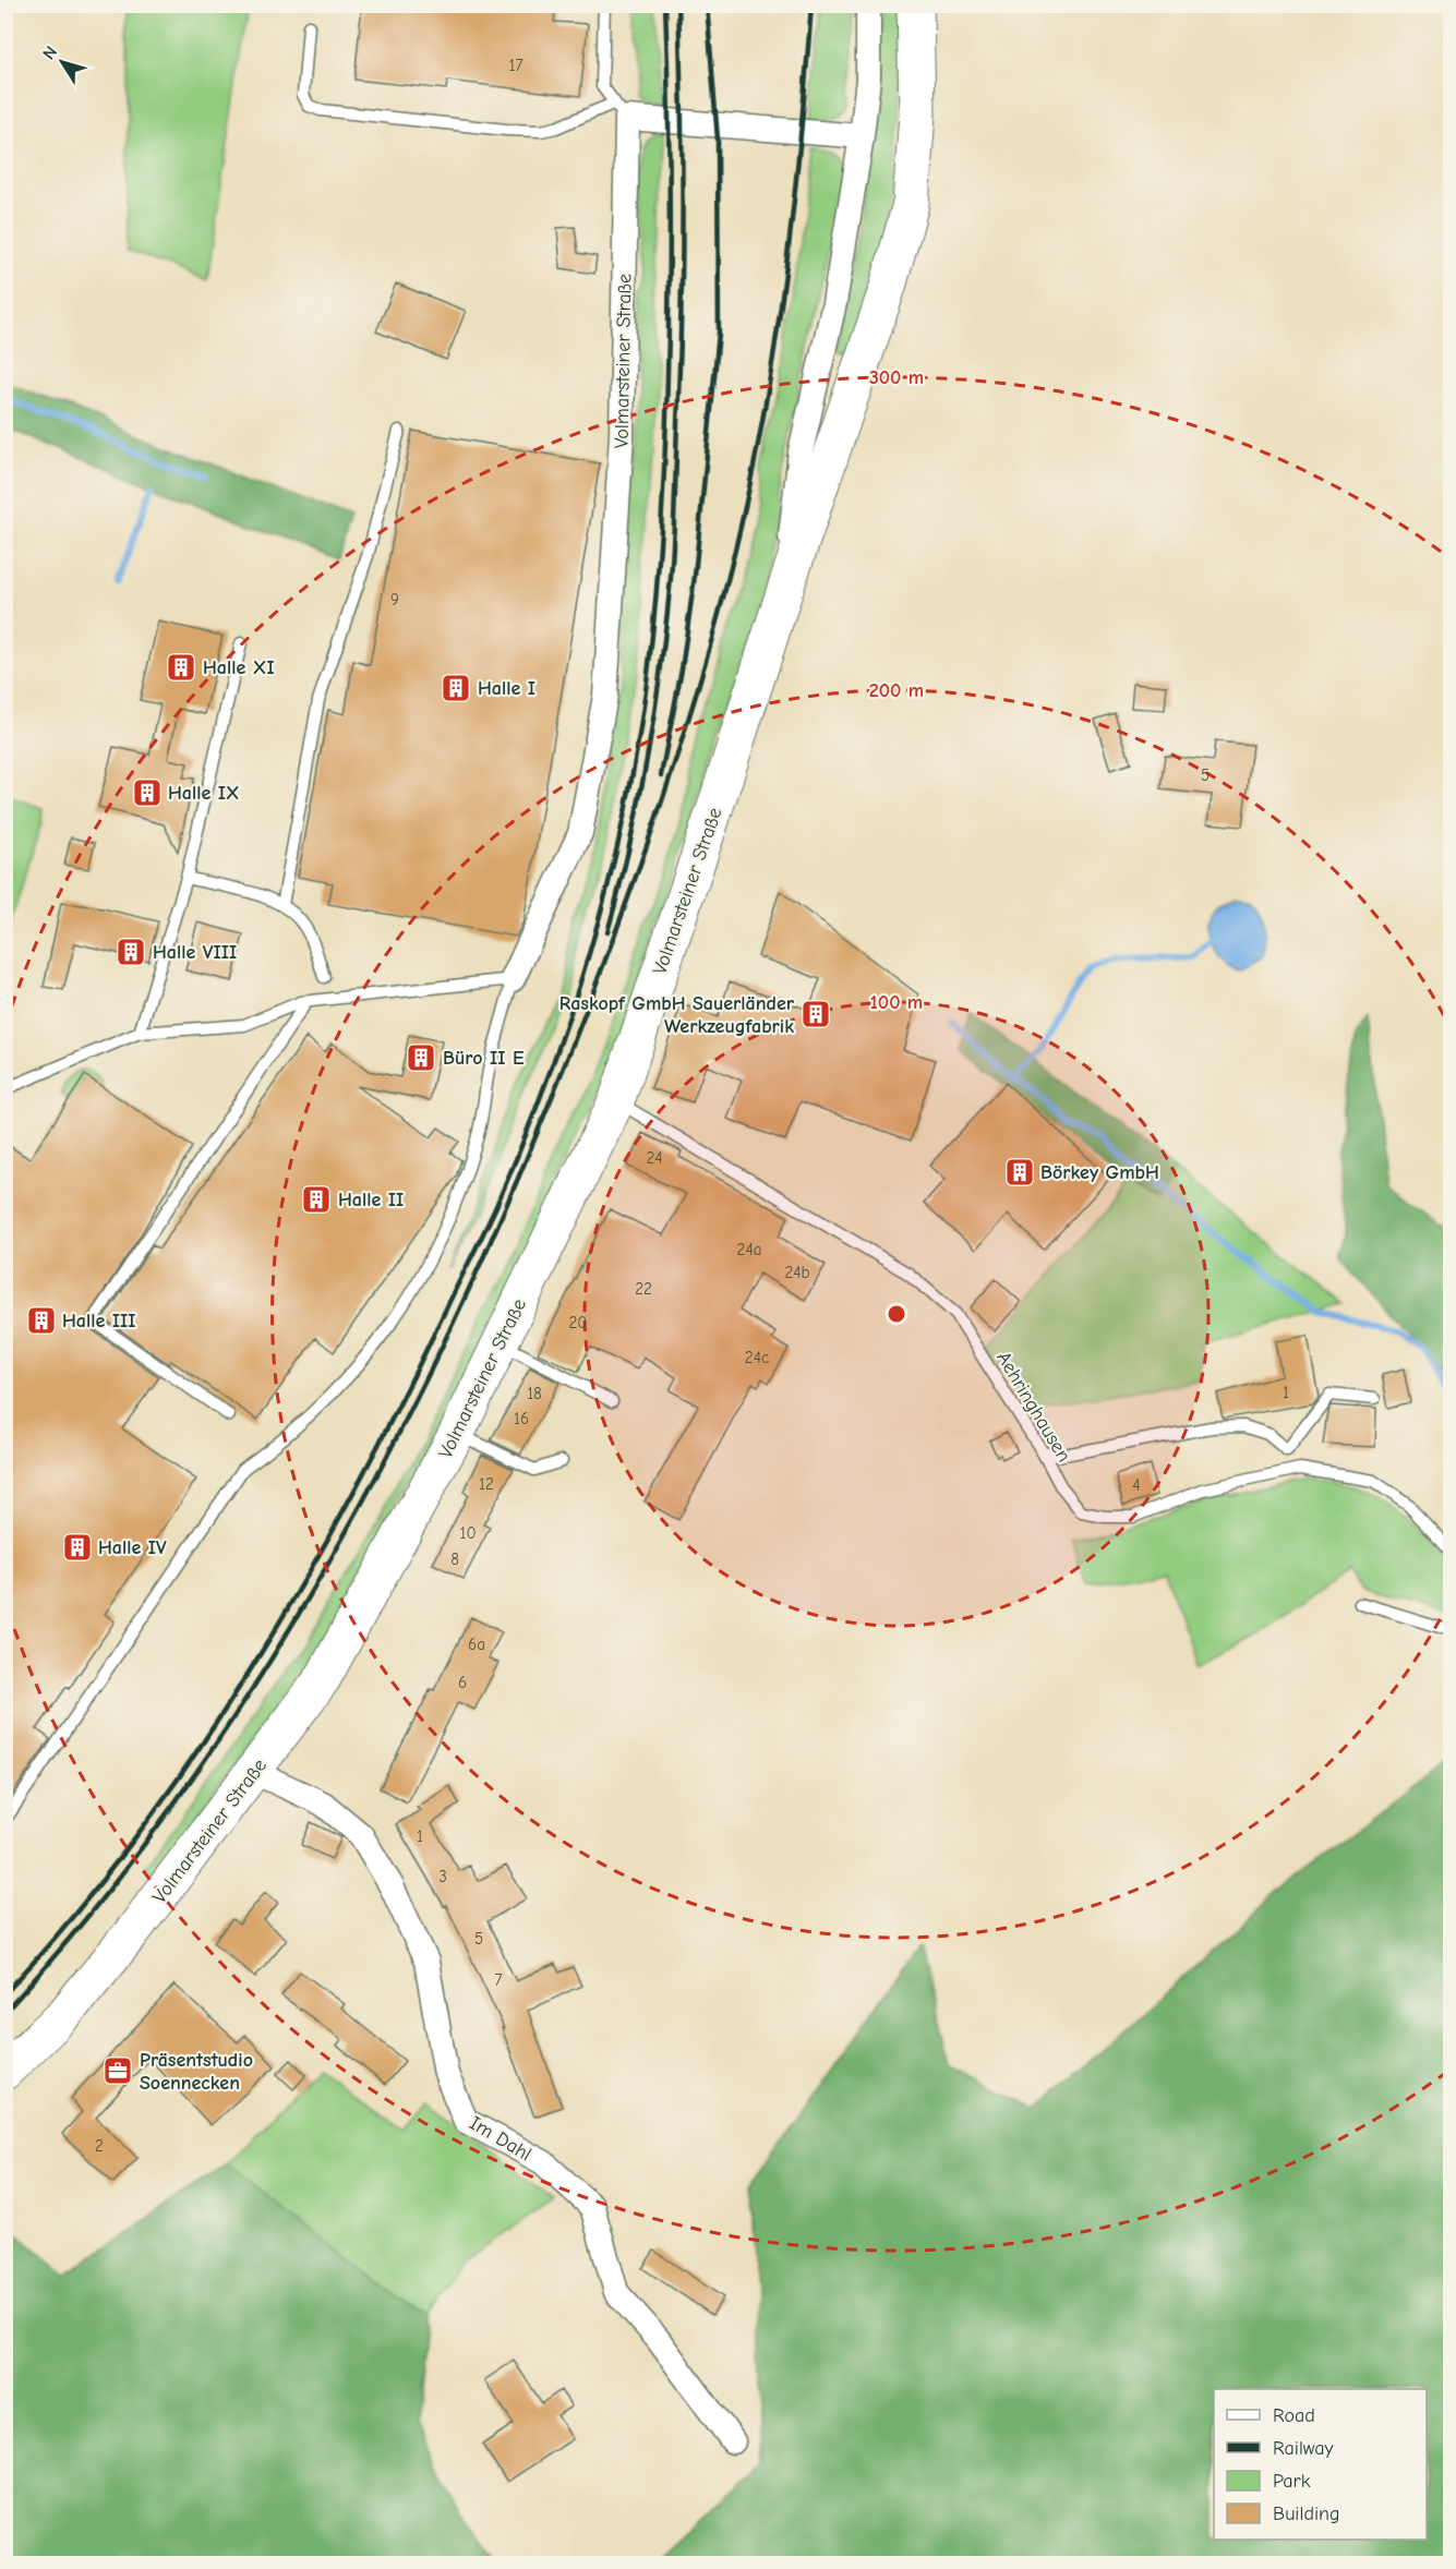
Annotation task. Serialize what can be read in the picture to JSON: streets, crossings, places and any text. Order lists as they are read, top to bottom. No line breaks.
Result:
{"streets":{"main road":["Volmarsteiner Straße"],"street":["Im Dahl"],"lane":["Aehringhausen"]},"crossings":[["Volmarsteiner Straße","Aehringhausen"],["Volmarsteiner Straße","Im Dahl"]],"places":{"building":["Halle XI","Halle I","Halle IX","Halle VIII","Raskopf GmbH Sauerländer Werkzeugfabrik","Büro II E","Börkey GmbH","Halle II","Halle III","Halle IV"],"office":["Präsentstudio Soennecken"]},"house_numbers":["17","9","5","24","24a","24b","22","20","24c","1","18","16","12","4","10","8","6a","6","1","3","5","7","2"],"legend":["Road","Railway","Park","Building"],"north":"top left","rings":["300 m","200 m","100 m"]}
